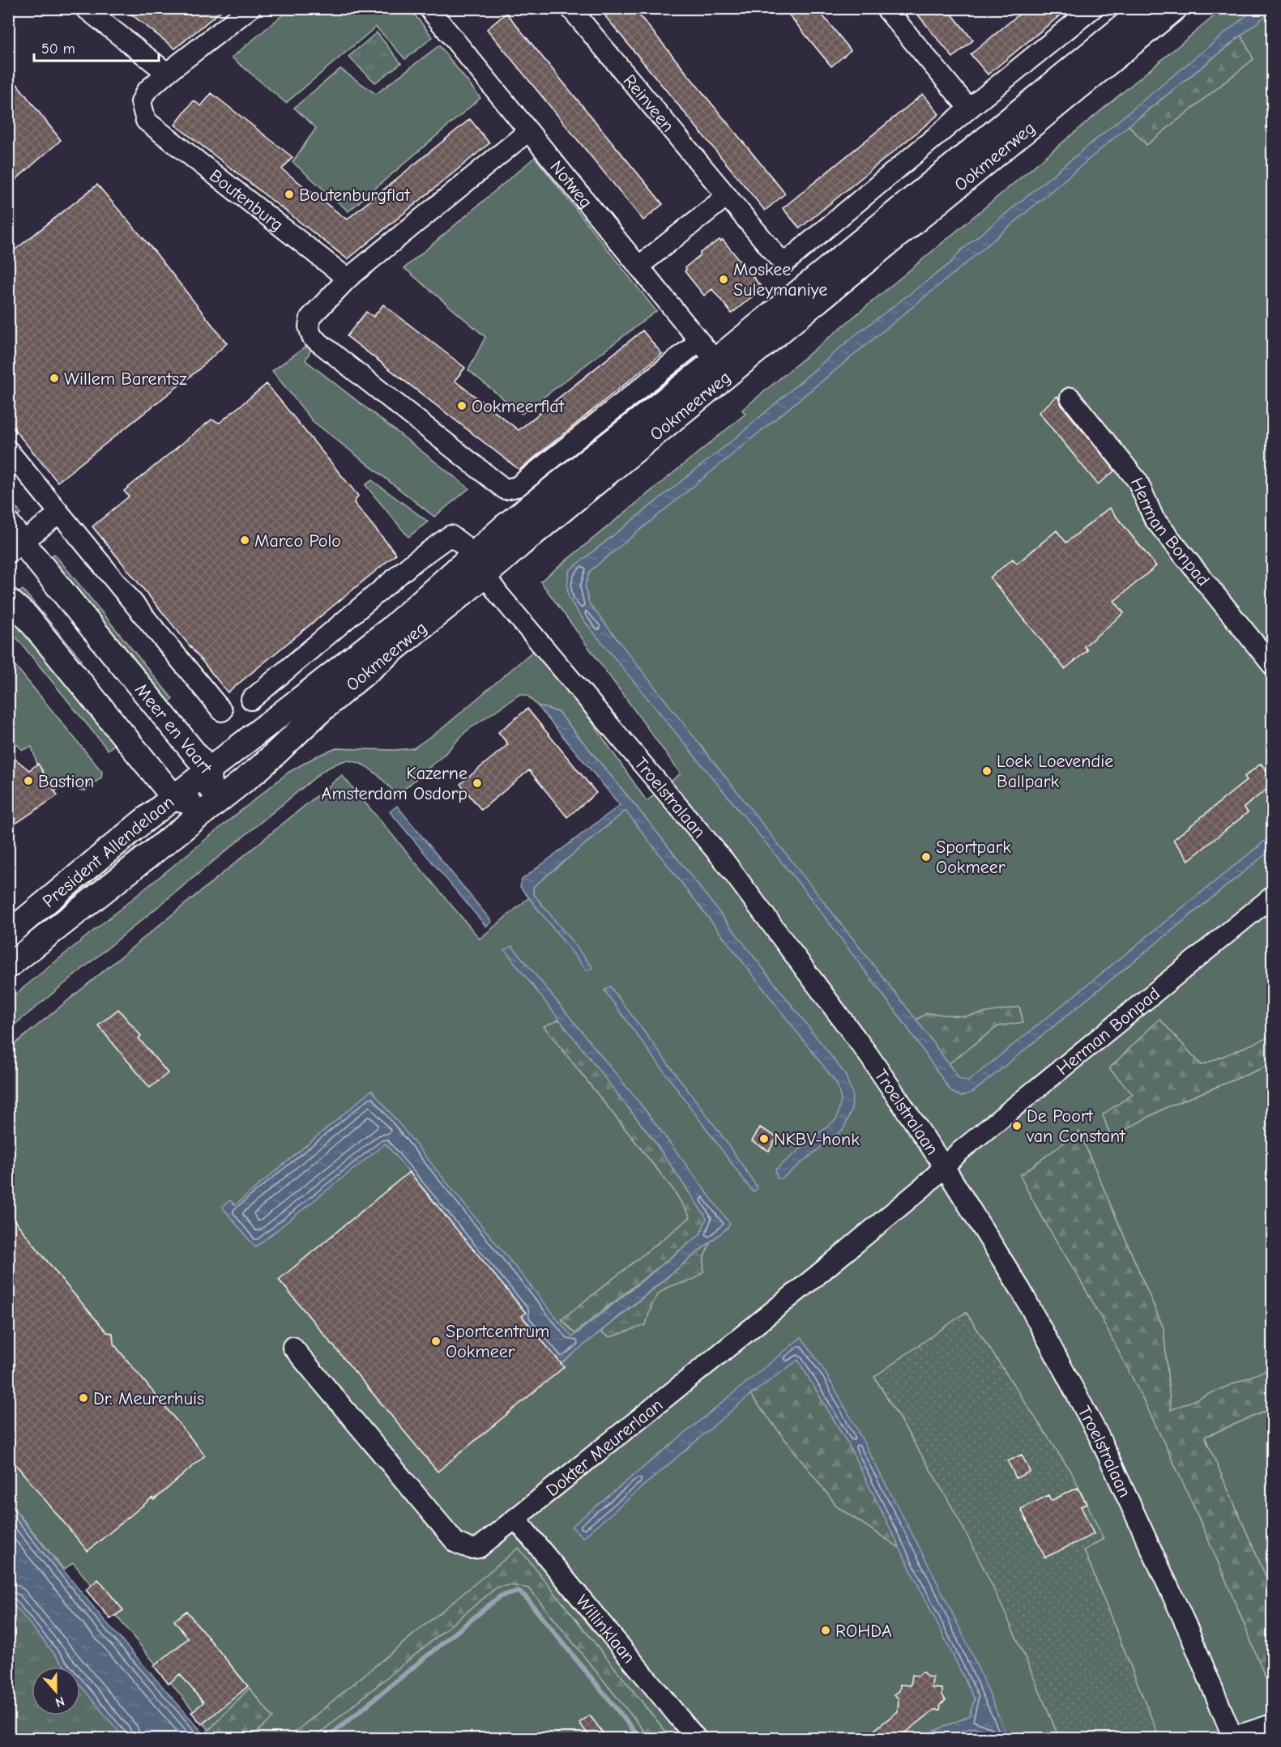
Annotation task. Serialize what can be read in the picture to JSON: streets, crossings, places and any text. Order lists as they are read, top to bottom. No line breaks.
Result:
{"streets":{"main road":["Ookmeerweg","Meer en Vaart","President Allendelaan"],"street":["Reinveen","Notweg","Boutenburg","Herman Bonpad","Troelstralaan","Dokter Meurerlaan","Willinklaan"]},"crossings":[["Ookmeerweg","Notweg"],["Ookmeerweg","Meer en Vaart"],["Ookmeerweg","Troelstralaan"],["Ookmeerweg","President Allendelaan"],["Herman Bonpad","Troelstralaan"],["Herman Bonpad","Dokter Meurerlaan"],["Meer en Vaart","President Allendelaan"],["Troelstralaan","Dokter Meurerlaan"],["Dokter Meurerlaan","Willinklaan"]],"places":["Boutenburgflat","Moskee Suleymaniye","Willem Barentsz","Ookmeerflat","Marco Polo","Loek Loevendie Ballpark","Bastion","Kazerne Amsterdam Osdorp","Sportpark Ookmeer","De Poort van Constant","NKBV-honk","Sportcentrum Ookmeer","Dr. Meurerhuis","ROHDA"],"scale_bar":"50 m","north":"bottom"}
